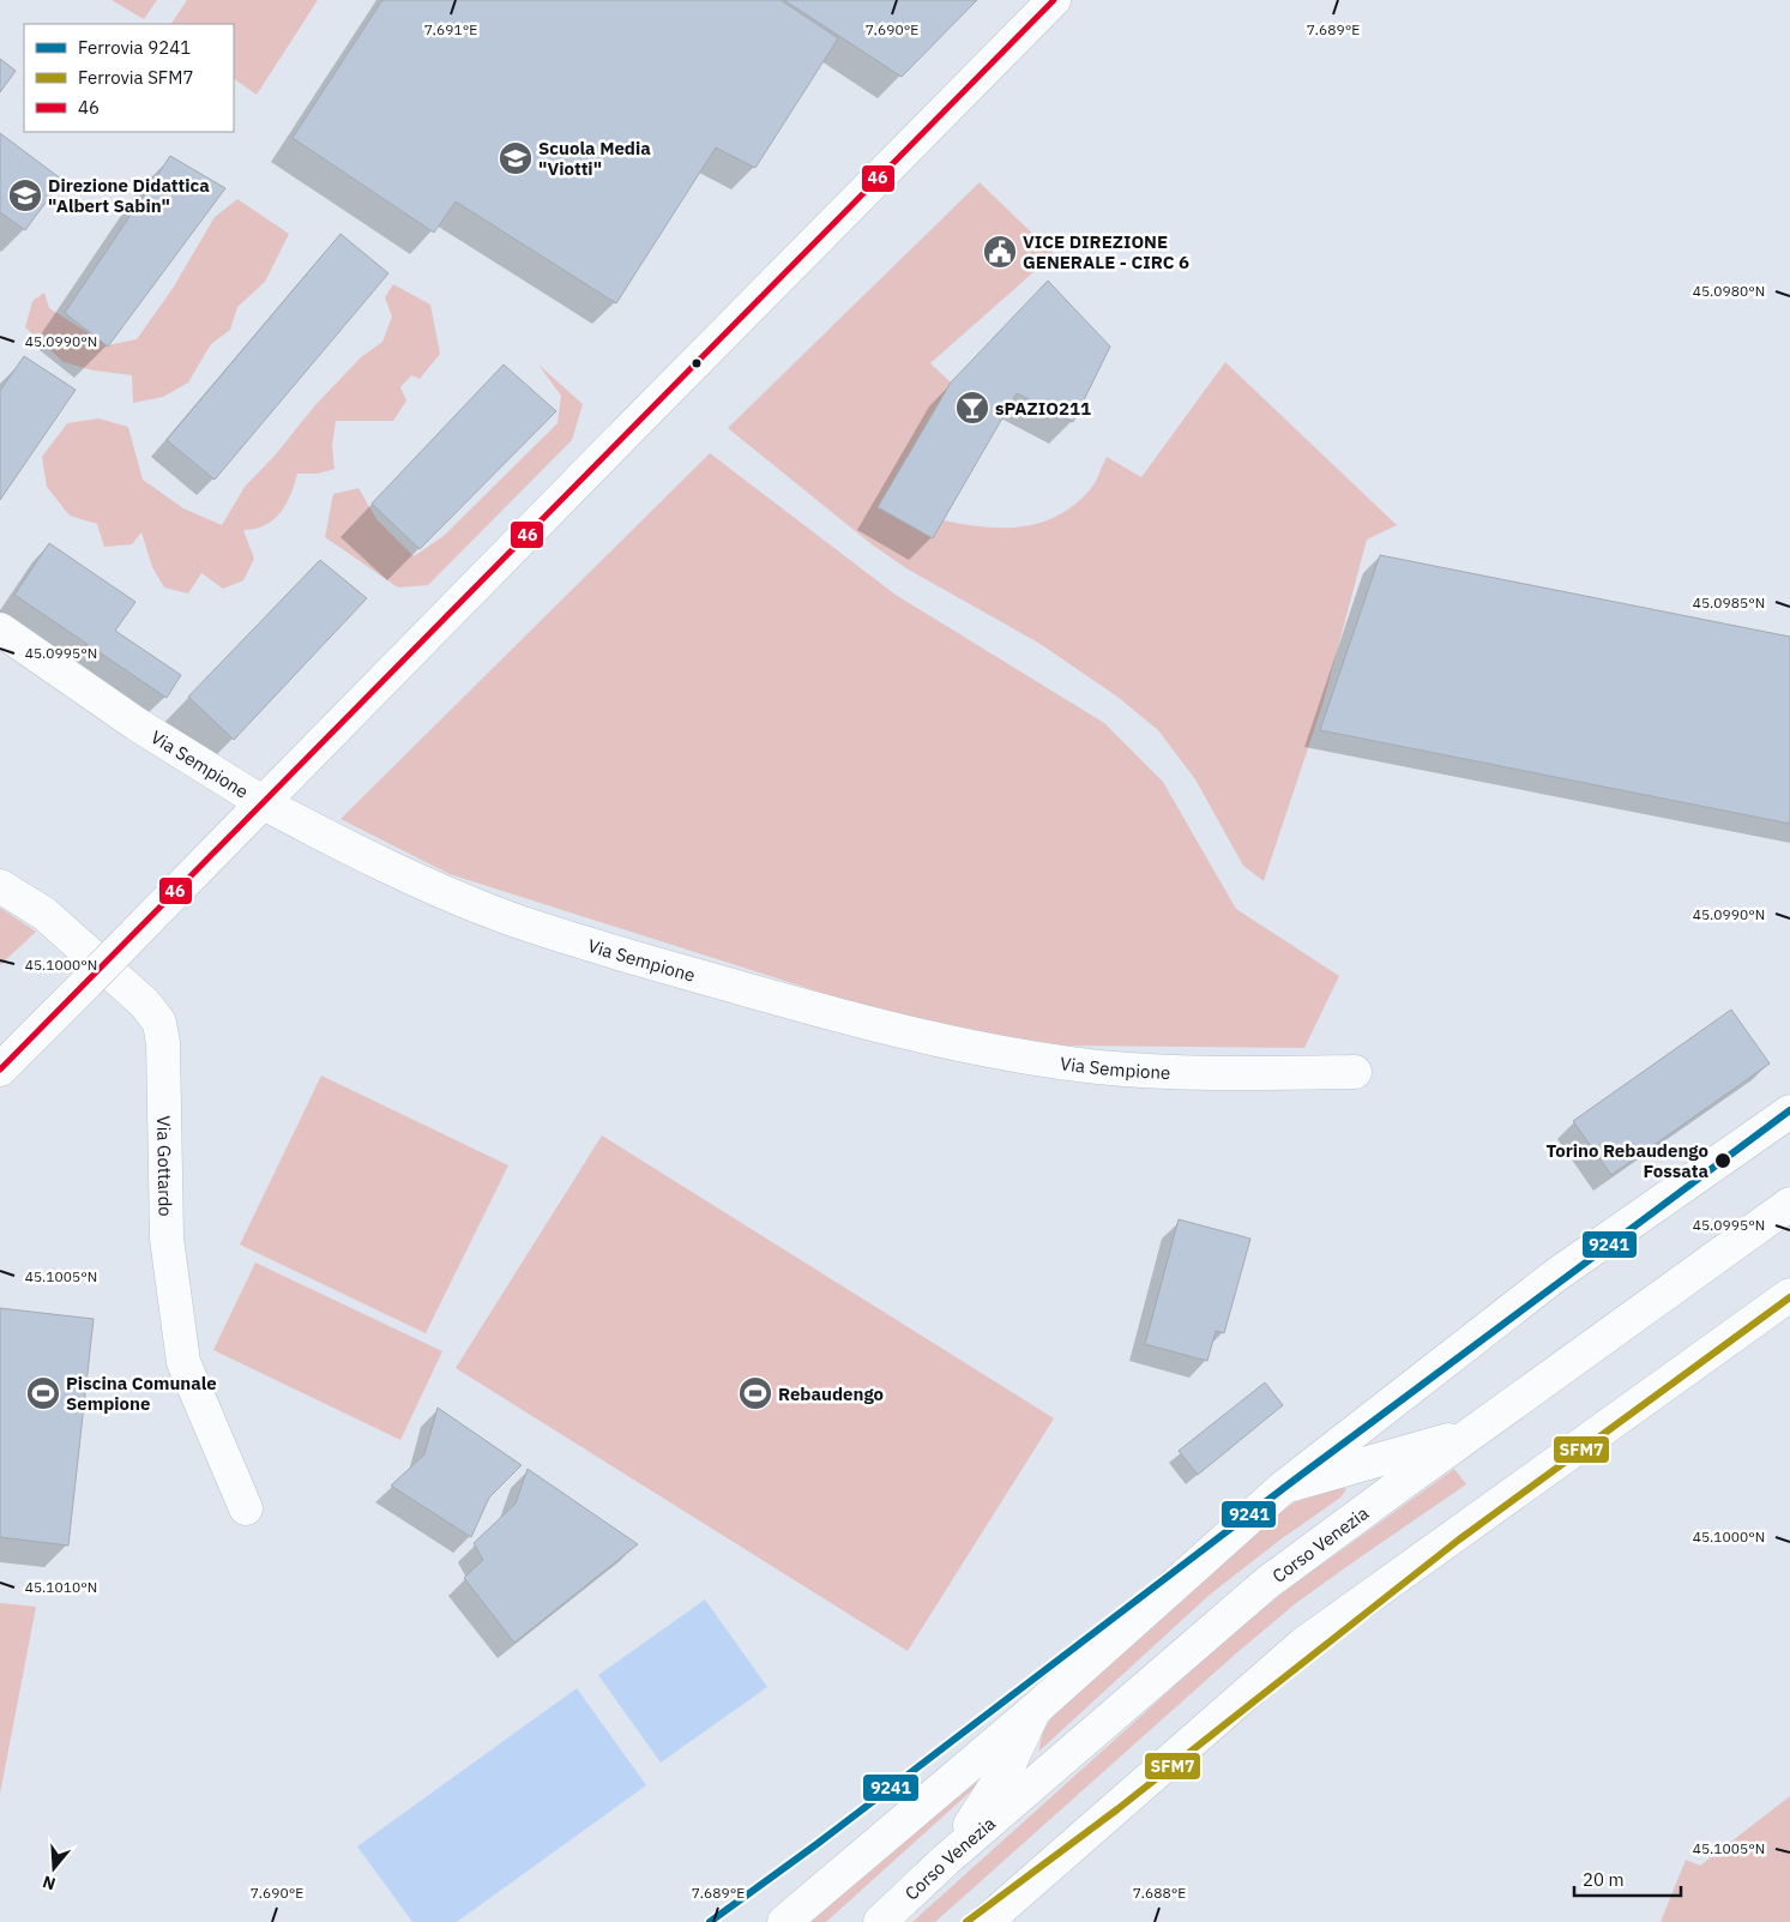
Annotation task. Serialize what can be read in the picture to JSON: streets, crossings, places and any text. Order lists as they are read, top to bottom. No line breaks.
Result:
{"streets":{"street":["Via Sempione","Via Gottardo","Corso Venezia"]},"places":{"school or university":["Scuola Media \"Viotti\"","Direzione Didattica \"Albert Sabin\""],"public building":["VICE DIREZIONE GENERALE - CIRC 6"],"bar":["sPAZIO211"],"other":["Torino Rebaudengo Fossata"],"sports":["Piscina Comunale Sempione","Rebaudengo"]},"lines":["transit line 46","rail line 9241","rail line SFM7"],"legend":["Ferrovia 9241","Ferrovia SFM7","46"],"scale_bar":"20 m","north":"bottom","coordinates":["7.691°E","7.690°E","7.689°E","45.0980°N","45.0990°N","45.0985°N","45.0995°N","45.1000°N","45.1005°N","45.1010°N","7.688°E"]}
